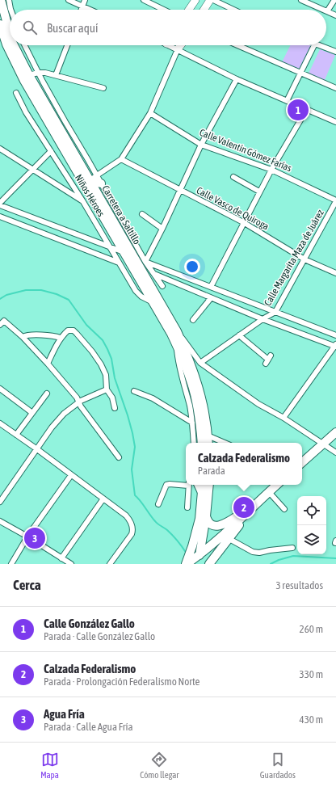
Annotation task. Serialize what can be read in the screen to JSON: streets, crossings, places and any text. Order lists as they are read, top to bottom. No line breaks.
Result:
{"streets":{"main road":["Carretera a Saltillo"],"street":["Calle Valentín Gómez Farías","Niños Héroes","Calle Vasco de Quiroga","Calle Margarita Maza de Juárez"]},"crossings":[["Calle Valentín Gómez Farías","Calle Margarita Maza de Juárez"],["Niños Héroes","Carretera a Saltillo"],["Calle Vasco de Quiroga","Calle Margarita Maza de Juárez"]],"page":{"search":"Buscar aquí","pins":["1","2","3"],"popup":["Calzada Federalismo","Parada"],"heading":["Cerca","3 resultados"],"list":[{"mark":"1","name":"Calle González Gallo","note":"Parada · Calle González Gallo","value":"260 m"},{"mark":"2","name":"Calzada Federalismo","note":"Parada · Prolongación Federalismo Norte","value":"330 m"},{"mark":"3","name":"Agua Fría","note":"Parada · Calle Agua Fría","value":"430 m"}],"nav":["Mapa","Cómo llegar","Guardados"]}}
